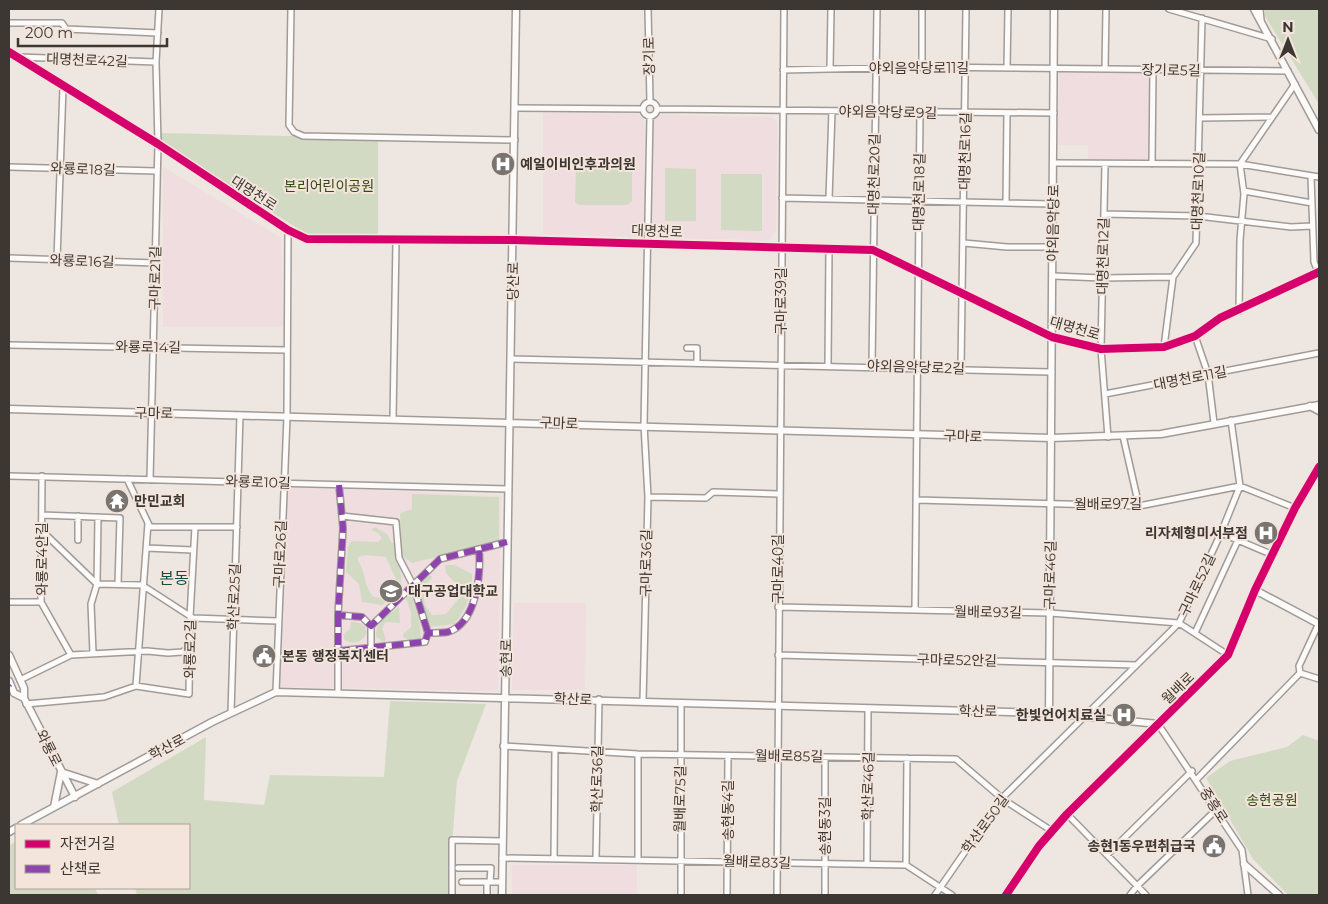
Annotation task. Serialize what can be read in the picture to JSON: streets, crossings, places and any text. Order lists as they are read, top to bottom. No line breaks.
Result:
{"streets":{"main road":["야외음악당로","당산로","구마로","구마로46길","송현로","월배로","학산로","와룡로"],"street":["장기로","대명천로42길","야외음악당로11길","장기로5길","야외음악당로9길","대명천로16길","와룡로18길","대명천로20길","대명천로10길","대명천로18길","대명천로","대명천로12길","와룡로16길","구마로21길","구마로39길","와룡로14길","야외음악당로2길","대명천로11길","와룡로10길","월배로97길","구마로26길","와룡로4안길","구마로36길","구마로40길","구마로52길","학산로25길","월배로93길","와룡로2길","구마로52안길","월배로85길","학산로36길","학산로46길","월배로75길","중흥로","송현동4길","학산로50길","송현동3길","월배로83길"]},"crossings":[["장기로","대명천로"],["대명천로42길","대명천로"],["대명천로42길","구마로21길"],["야외음악당로11길","장기로5길"],["야외음악당로11길","대명천로16길"],["야외음악당로11길","대명천로20길"],["야외음악당로11길","야외음악당로"],["야외음악당로11길","구마로39길"],["장기로5길","대명천로10길"],["장기로5길","야외음악당로"],["야외음악당로9길","대명천로16길"],["야외음악당로9길","대명천로20길"],["야외음악당로9길","대명천로18길"],["야외음악당로9길","야외음악당로"],["야외음악당로9길","구마로39길"],["대명천로16길","대명천로"],["와룡로18길","구마로21길"],["대명천로20길","대명천로"],["대명천로20길","야외음악당로2길"],["대명천로10길","대명천로"],["대명천로18길","대명천로"],["대명천로18길","야외음악당로2길"],["대명천로18길","구마로"],["대명천로18길","월배로97길"],["대명천로18길","월배로93길"],["대명천로","야외음악당로"],["대명천로","대명천로12길"],["대명천로","구마로21길"],["대명천로","당산로"],["대명천로","구마로39길"],["대명천로","구마로26길"],["대명천로","구마로36길"],["야외음악당로","야외음악당로2길"],["야외음악당로","구마로"],["야외음악당로","구마로46길"],["와룡로16길","구마로21길"],["구마로21길","와룡로14길"],["구마로21길","구마로"],["구마로21길","와룡로10길"],["당산로","야외음악당로2길"],["당산로","구마로"],["당산로","송현로"],["구마로39길","야외음악당로2길"],["구마로39길","구마로"],["구마로39길","구마로40길"],["와룡로14길","구마로26길"],["야외음악당로2길","구마로36길"],["구마로","구마로26길"],["구마로","구마로36길"],["구마로","구마로40길"],["구마로","구마로46길"],["구마로","구마로52길"],["구마로","학산로25길"],["구마로","송현로"],["와룡로10길","구마로26길"],["와룡로10길","와룡로4안길"],["와룡로10길","학산로25길"],["와룡로10길","송현로"],["월배로97길","구마로46길"],["월배로97길","구마로52길"],["구마로26길","학산로"],["구마로36길","학산로"],["구마로40길","월배로93길"],["구마로40길","구마로52안길"],["구마로40길","학산로"],["구마로40길","월배로85길"],["구마로40길","월배로83길"],["구마로46길","월배로93길"],["구마로46길","구마로52안길"],["구마로46길","학산로"],["구마로52길","월배로93길"],["구마로52길","구마로52안길"],["구마로52길","학산로"],["구마로52길","학산로50길"],["학산로25길","학산로"],["월배로93길","월배로"],["와룡로2길","와룡로"],["송현로","학산로"],["송현로","월배로85길"],["송현로","월배로83길"],["월배로","학산로"],["월배로","월배로85길"],["월배로","중흥로"],["학산로","와룡로"],["학산로","학산로36길"],["학산로","학산로46길"],["학산로","월배로75길"],["학산로","중흥로"],["학산로","학산로50길"],["월배로85길","학산로36길"],["월배로85길","학산로46길"],["월배로85길","월배로75길"],["월배로85길","송현동4길"],["월배로85길","학산로50길"],["월배로85길","송현동3길"],["학산로36길","월배로83길"],["학산로46길","월배로83길"],["월배로75길","월배로83길"],["송현동4길","월배로83길"],["학산로50길","월배로83길"],["송현동3길","월배로83길"]],"districts":["본동"],"parks":["본리어린이공원","송현공원"],"places":{"hospital":["예일이비인후과의원","리자체형미서부점","한빛언어치료실"],"temple":["만민교회"],"school or university":["대구공업대학교"],"public building":["본동 행정복지센터","송현1동우편취급국"]},"legend":["자전거길","산책로"],"scale_bar":"200 m","north":"top"}
